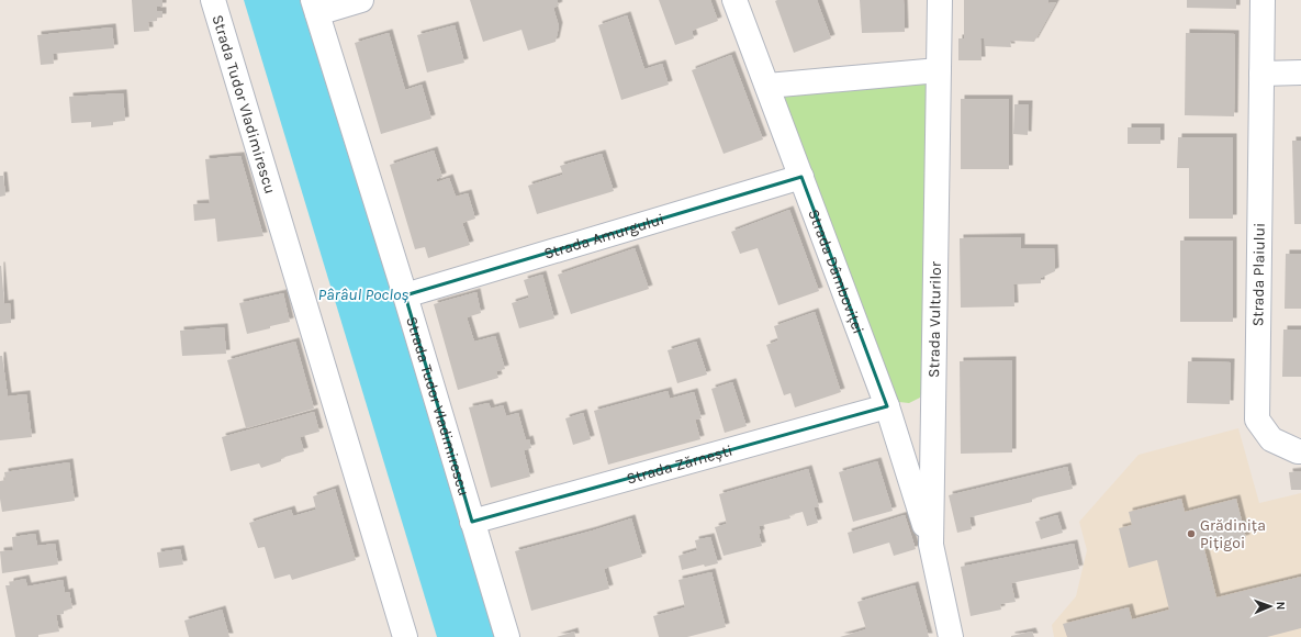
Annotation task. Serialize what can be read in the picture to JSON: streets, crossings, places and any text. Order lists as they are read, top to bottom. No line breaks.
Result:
{"streets":{"street":["Strada Tudor Vladimirescu","Strada Amurgului","Strada Dâmboviței","Strada Plaiului","Strada Vulturilor","Strada Zărnești"]},"crossings":[["Strada Tudor Vladimirescu","Strada Amurgului"],["Strada Tudor Vladimirescu","Strada Zărnești"],["Strada Amurgului","Strada Dâmboviței"],["Strada Dâmboviței","Strada Vulturilor"],["Strada Dâmboviței","Strada Zărnești"]],"water":["Pârâul Pocloș"],"places":["Grădinița Pițigoi"],"north":"right"}
